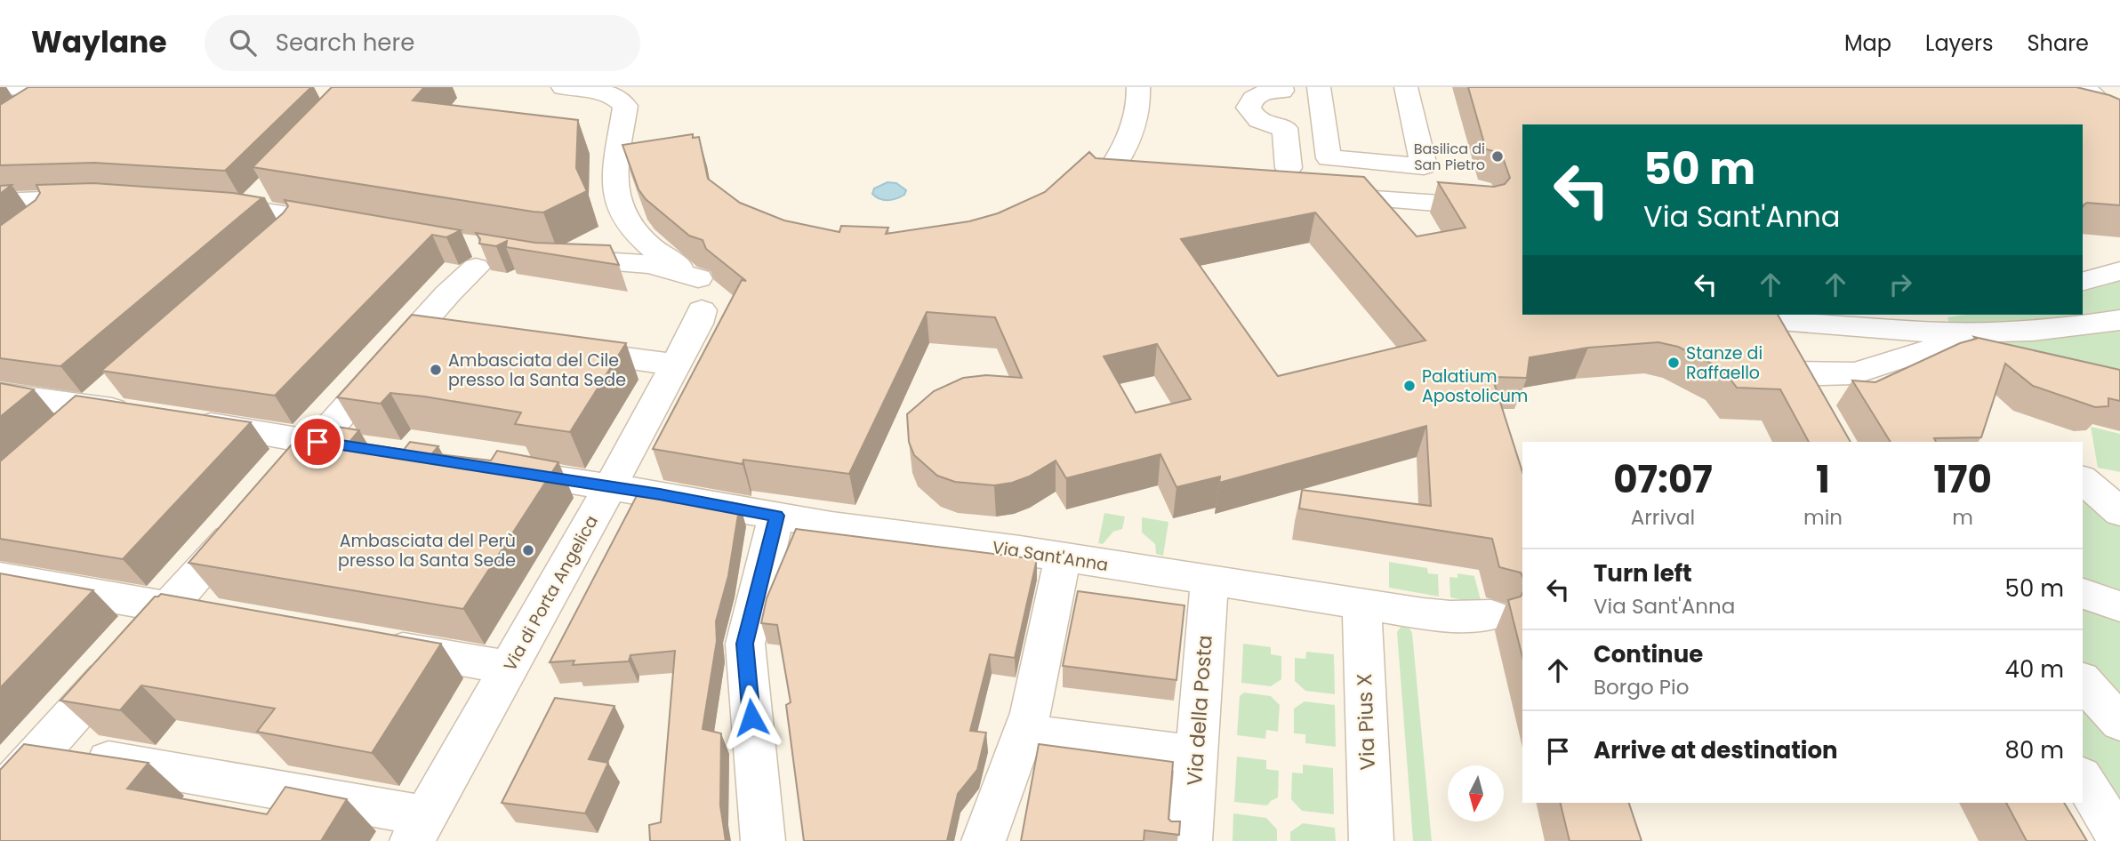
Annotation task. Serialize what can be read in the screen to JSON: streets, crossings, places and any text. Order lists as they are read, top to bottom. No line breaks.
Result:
{"streets":{"street":["Via Sant'Anna","Via di Porta Angelica","Via della Posta","Via Pius X"]},"crossings":[["Via Sant'Anna","Via di Porta Angelica"],["Via Sant'Anna","Via della Posta"],["Via Sant'Anna","Via Pius X"]],"places":["Basilica di San Pietro","Stanze di Raffaello","Ambasciata del Cile presso la Santa Sede","Palatium Apostolicum","Ambasciata del Perù presso la Santa Sede"],"north":"bottom","page":{"header":"Waylane","search":"Search here","nav":["Map","Layers","Share"],"turn":["50 m","Via Sant'Anna"],"eta":["07:07","Arrival","1","min","170","m"],"list":[{"name":"Turn left","note":"Via Sant'Anna","value":"50 m"},{"name":"Continue","note":"Borgo Pio","value":"40 m"},{"name":"Arrive at destination","value":"80 m"}]}}
